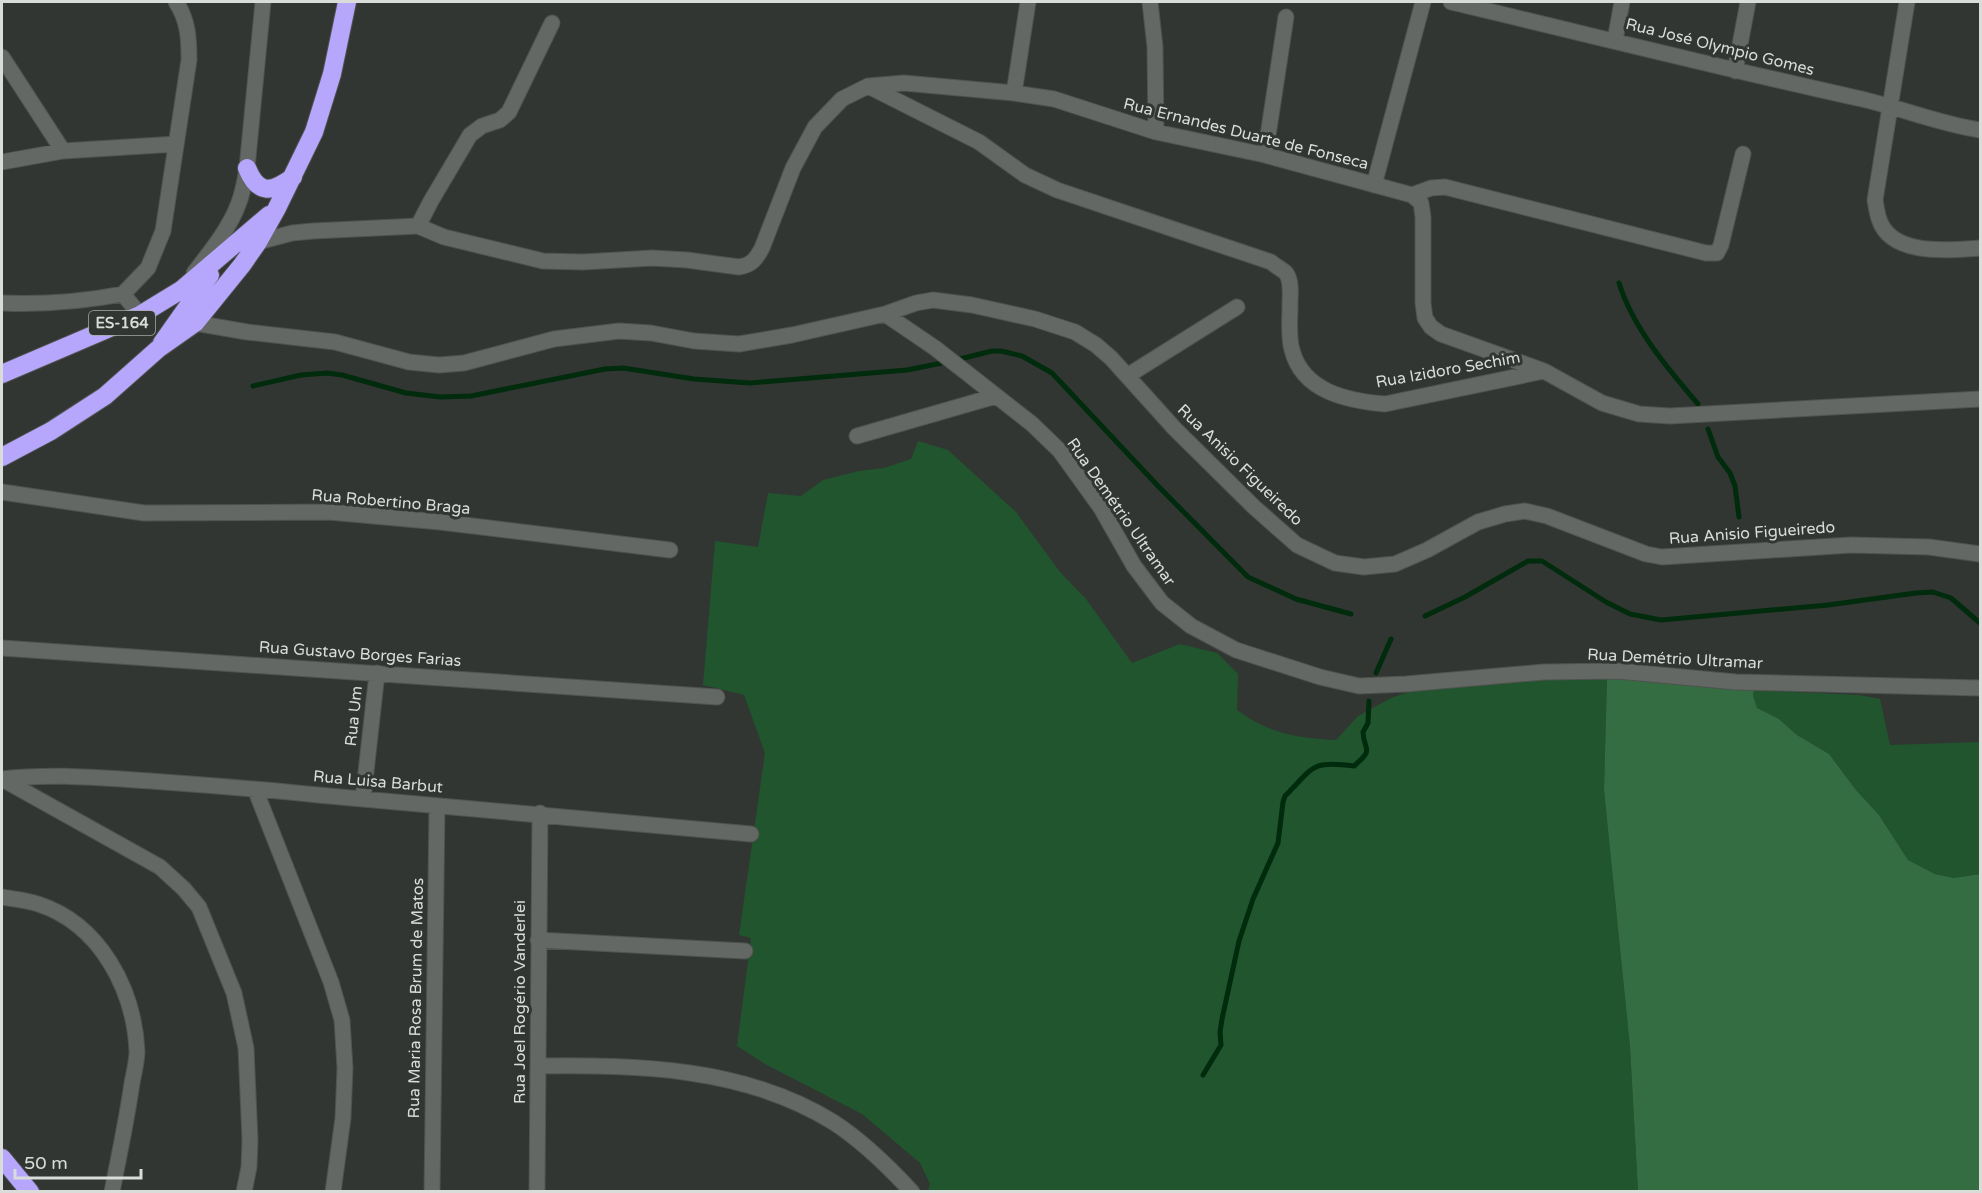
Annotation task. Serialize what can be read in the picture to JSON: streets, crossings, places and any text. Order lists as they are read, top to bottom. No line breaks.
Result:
{"streets":{"highway":["ES-164"],"street":["Rua José Olympio Gomes","Rua Ernandes Duarte de Fonseca","Rua Izidoro Sechim","Rua Anisio Figueiredo","Rua Robertino Braga","Rua Demétrio Ultramar","Rua Gustavo Borges Farias","Rua Um","Rua Luisa Barbut","Rua Maria Rosa Brum de Matos","Rua Joel Rogério Vanderlei"]},"crossings":[["Rua Ernandes Duarte de Fonseca","ES-164"],["Rua Ernandes Duarte de Fonseca","Rua Izidoro Sechim"],["Rua Anisio Figueiredo","Rua Demétrio Ultramar"],["Rua Gustavo Borges Farias","Rua Um"],["Rua Um","Rua Luisa Barbut"],["Rua Luisa Barbut","Rua Maria Rosa Brum de Matos"],["Rua Luisa Barbut","Rua Joel Rogério Vanderlei"]],"scale_bar":"50 m"}
